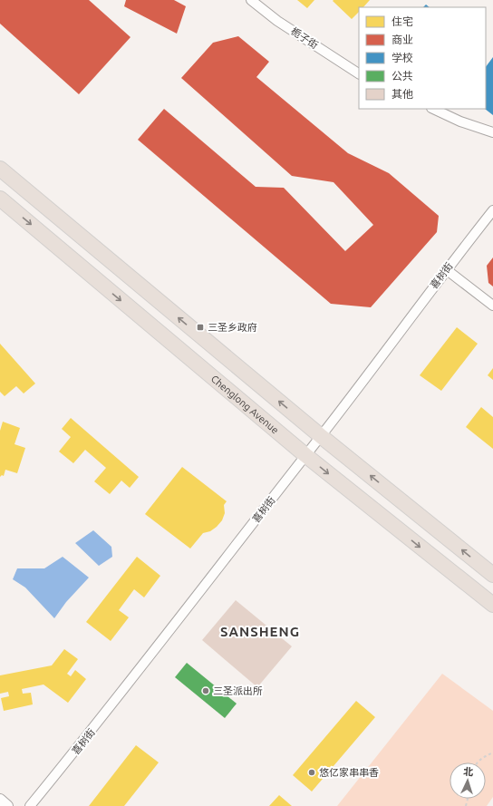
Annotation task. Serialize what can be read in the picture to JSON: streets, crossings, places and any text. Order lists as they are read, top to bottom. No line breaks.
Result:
{"streets":{"highway":["Chenglong Avenue"],"street":["栀子街","喜树街"]},"crossings":[["喜树街","Chenglong Avenue"]],"districts":["SANSHENG"],"places":{"transit":["三圣乡政府"],"other":["三圣派出所","悠亿家串串香"]},"legend":["住宅","商业","学校","公共","其他"],"north":"top"}
